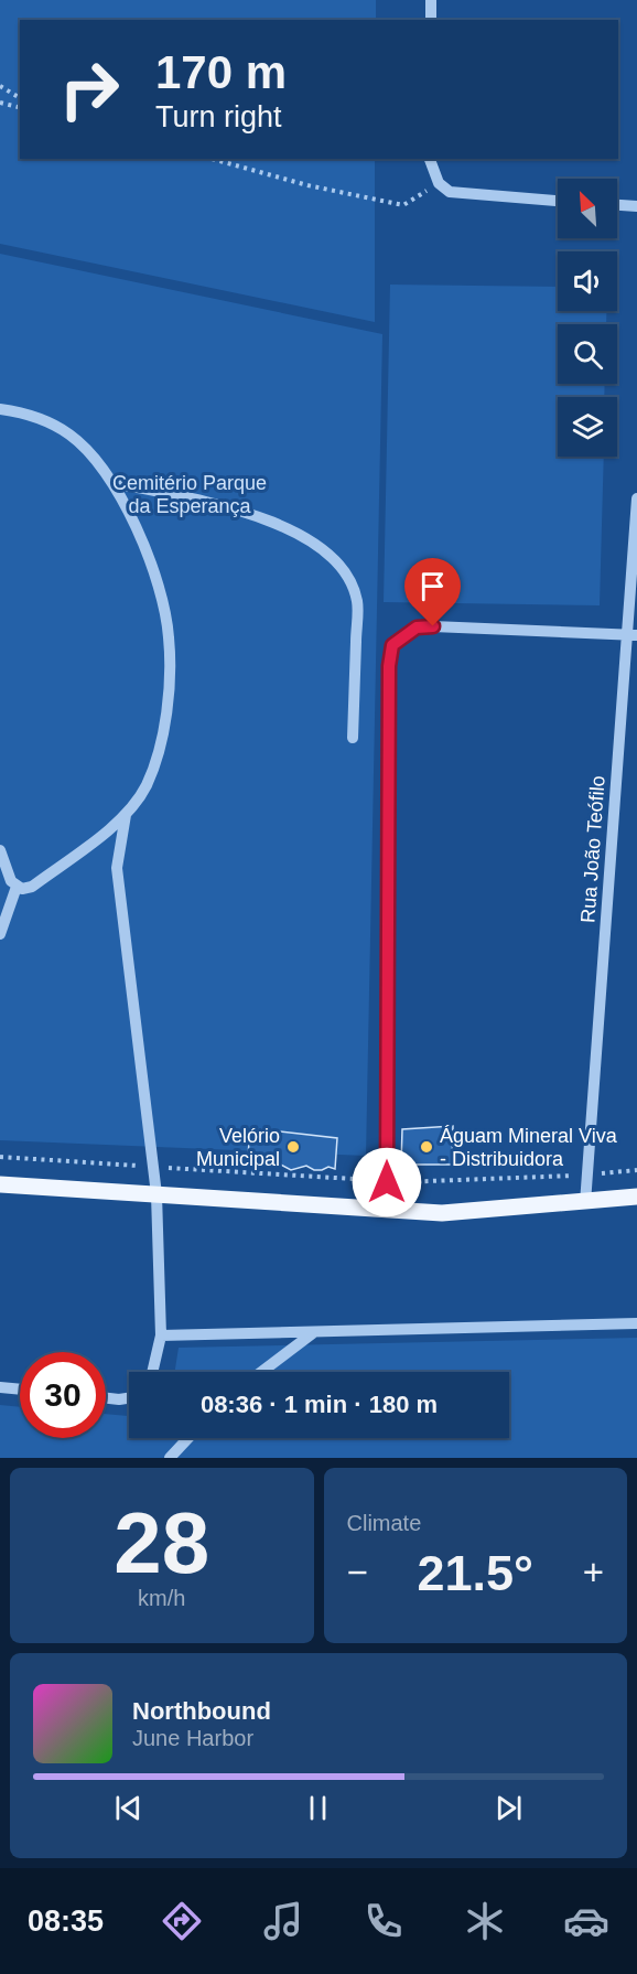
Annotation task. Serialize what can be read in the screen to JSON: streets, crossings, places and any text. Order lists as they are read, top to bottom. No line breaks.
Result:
{"streets":{"street":["Rua João Teófilo"]},"parks":["Cemitério Parque da Esperança"],"places":["Velório Municipal","Águam Mineral Viva - Distribuidora"],"north":"top left","page":{"turn":["170 m","Turn right"],"limit":"30","trip":"08:36 · 1 min · 180 m","tile":[["28","km/h"],"Climate"],"heat":["−","21.5°","+"],"song":["Northbound","June Harbor"],"tabs":"08:35"}}
